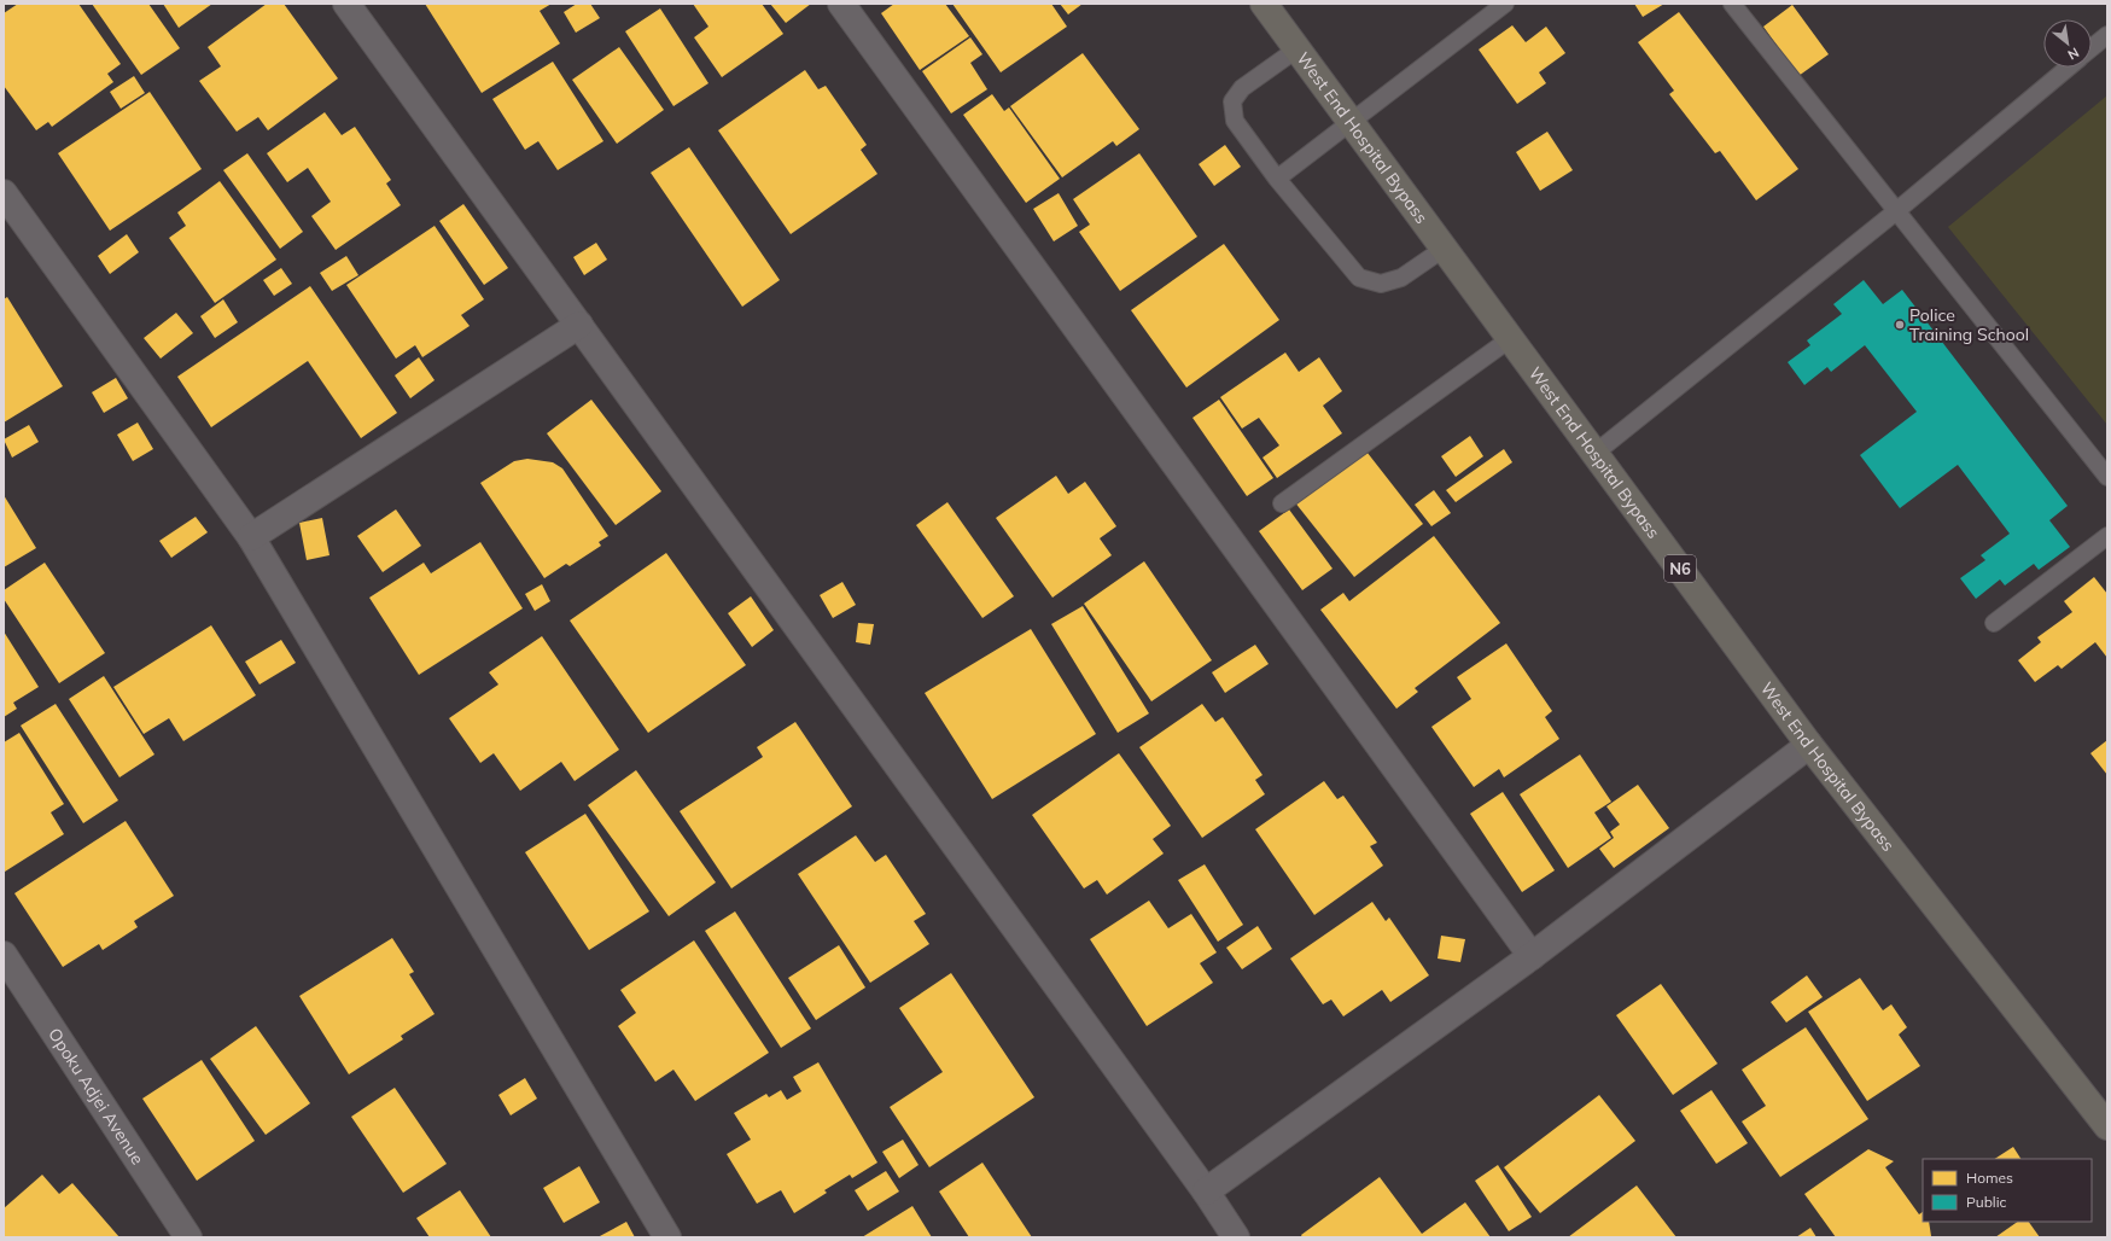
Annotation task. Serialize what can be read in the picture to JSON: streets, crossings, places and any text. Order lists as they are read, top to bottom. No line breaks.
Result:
{"streets":{"highway":["West End Hospital Bypass","N6"],"street":["Opoku Adjei Avenue"]},"places":["Police Training School"],"legend":["Homes","Public"],"north":"bottom right"}
